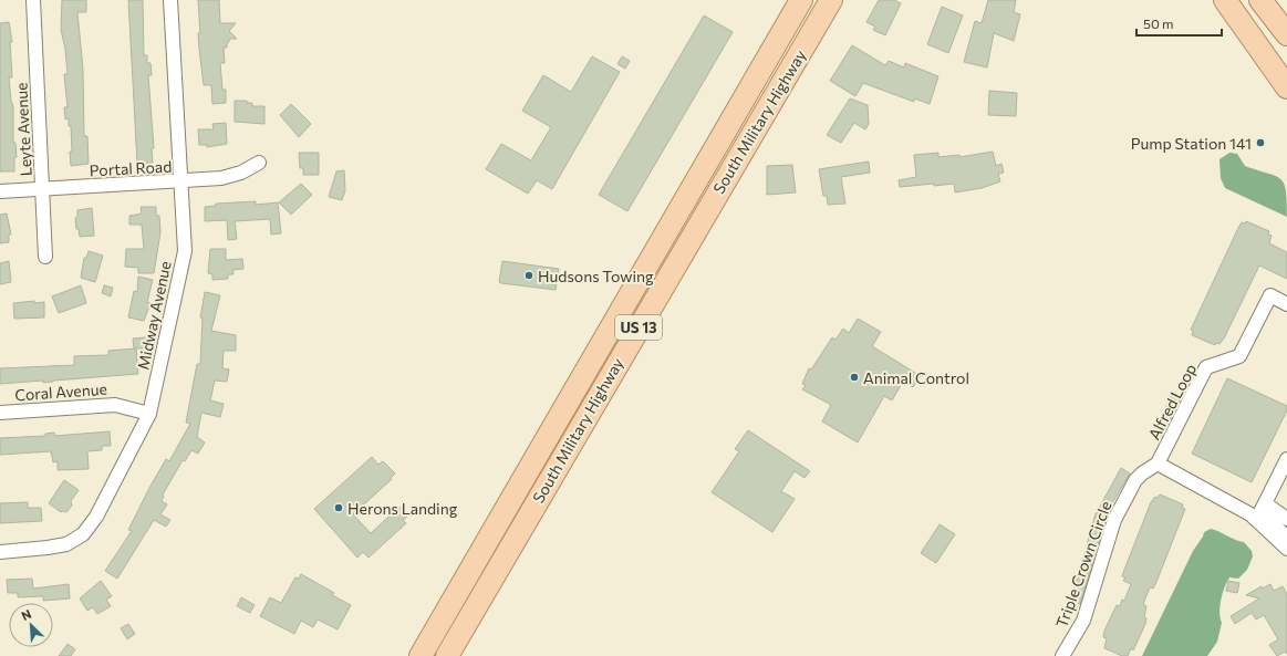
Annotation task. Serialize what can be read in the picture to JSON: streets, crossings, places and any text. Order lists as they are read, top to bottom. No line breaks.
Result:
{"streets":{"main road":["South Military Highway","US 13"],"street":["Leyte Avenue","Portal Road","Midway Avenue","Coral Avenue","Alfred Loop","Triple Crown Circle"]},"crossings":[["Leyte Avenue","Portal Road"],["Portal Road","Midway Avenue"],["Midway Avenue","Coral Avenue"],["Alfred Loop","Triple Crown Circle"]],"places":["Pump Station 141","Hudsons Towing","Animal Control","Herons Landing"],"scale_bar":"50 m","north":"top left"}
